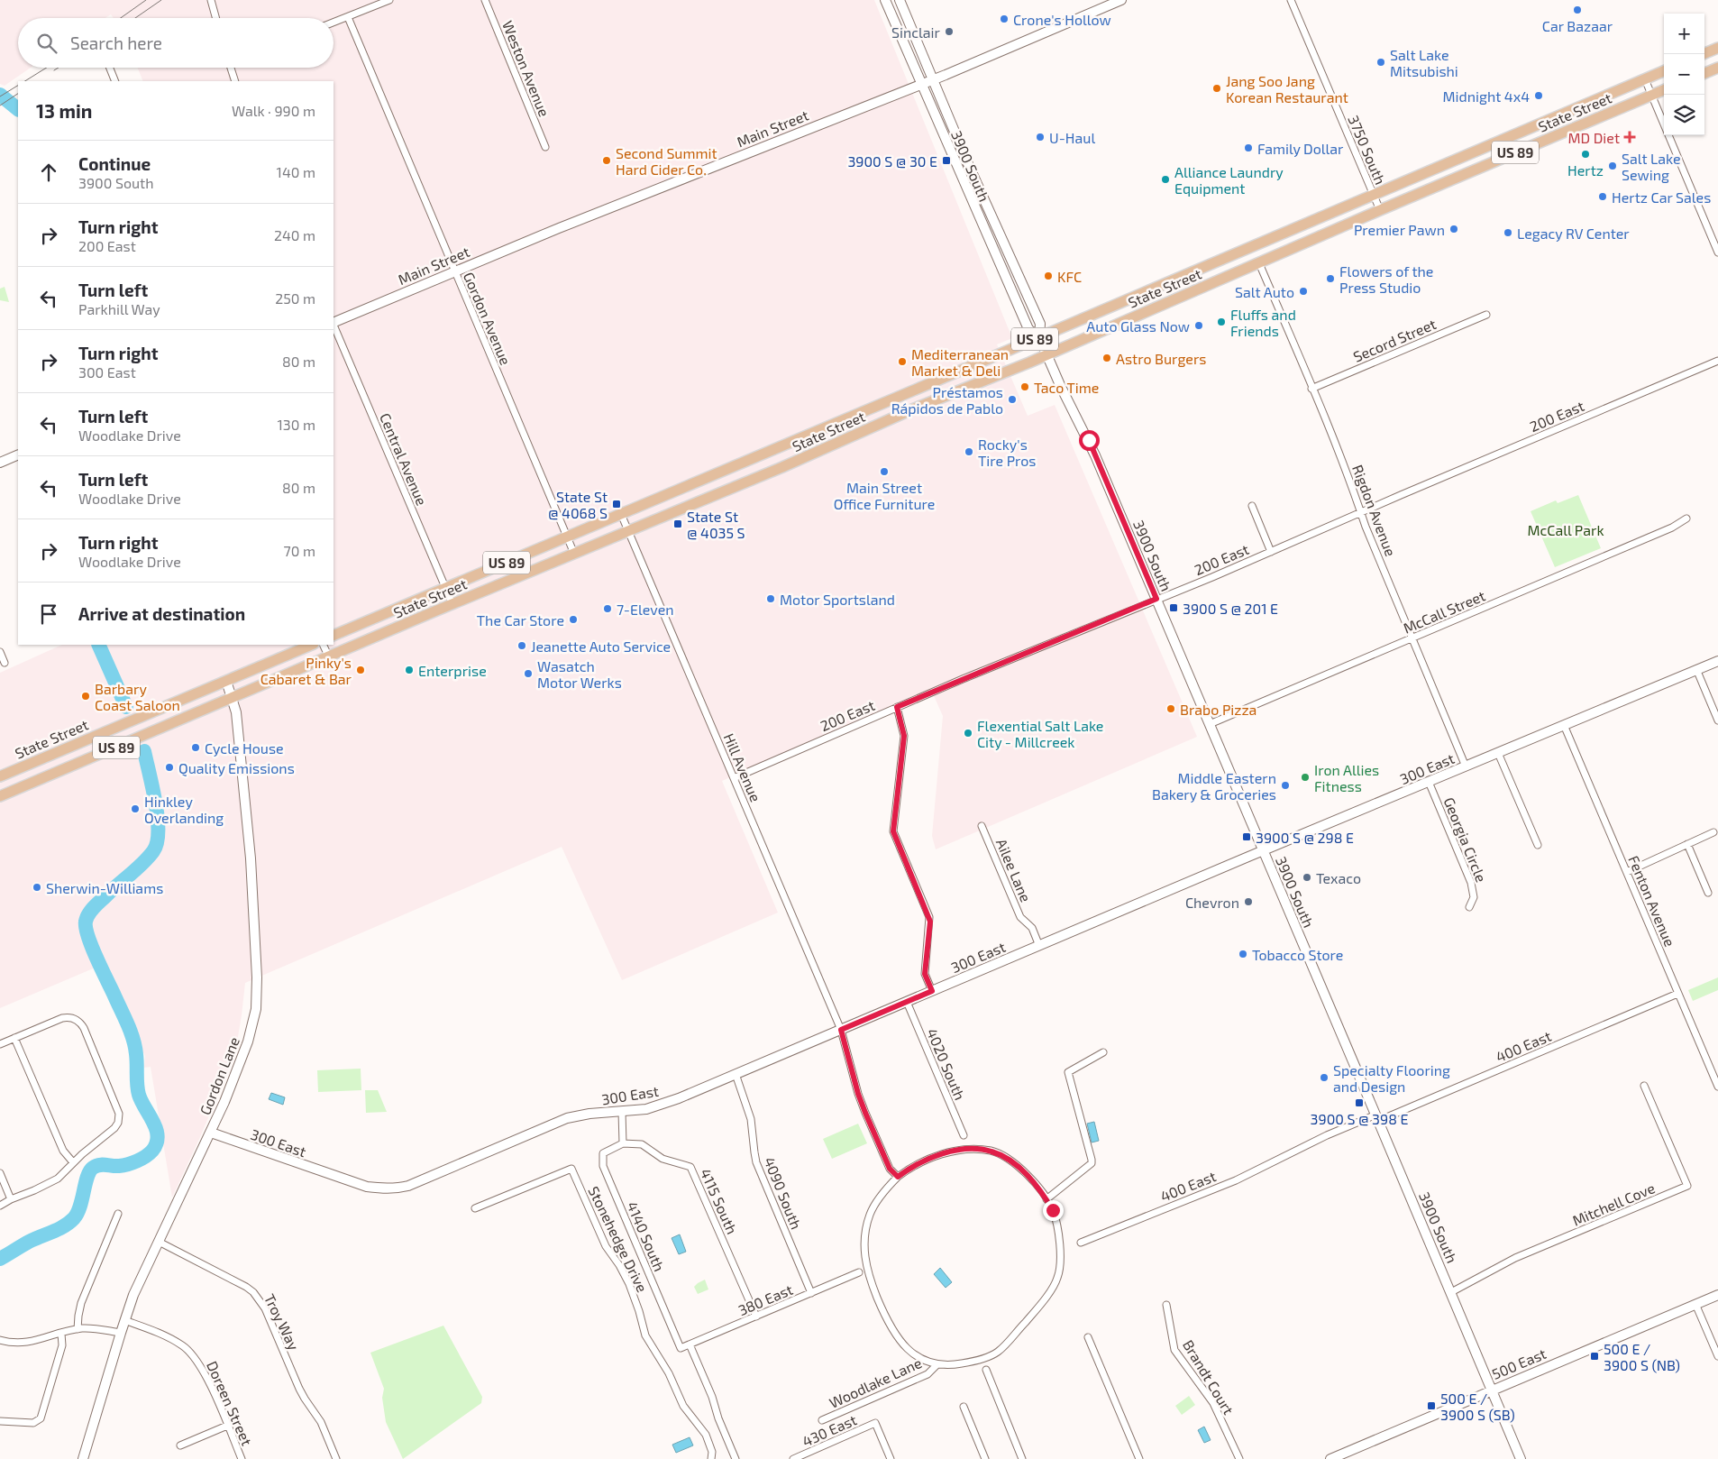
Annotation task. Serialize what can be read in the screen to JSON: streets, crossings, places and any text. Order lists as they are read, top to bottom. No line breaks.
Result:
{"streets":{"main road":["State Street","US 89"],"street":["Weston Avenue","Main Street","3750 South","3900 South","Gordon Avenue","Secord Street","200 East","Central Avenue","Rigdon Avenue","McCall Street","Hill Avenue","300 East","Georgia Circle","Ailee Lane","Fenton Avenue","400 East","4020 South","Gordon Lane","4090 South","4115 South","Mitchell Cove","4140 South","Stonehedge Drive","380 East","Troy Way","500 East","Brandt Court","Woodlake Lane","Doreen Street","430 East"]},"crossings":[["State Street","3750 South"],["State Street","3900 South"],["State Street","Gordon Avenue"],["State Street","Central Avenue"],["State Street","Rigdon Avenue"],["State Street","Hill Avenue"],["State Street","Gordon Lane"],["Main Street","3900 South"],["Main Street","Gordon Avenue"],["3900 South","200 East"],["3900 South","McCall Street"],["3900 South","300 East"],["3900 South","400 East"],["3900 South","Mitchell Cove"],["3900 South","500 East"],["Secord Street","Rigdon Avenue"],["200 East","Rigdon Avenue"],["200 East","Hill Avenue"],["Rigdon Avenue","McCall Street"],["Rigdon Avenue","300 East"],["Hill Avenue","300 East"],["300 East","Georgia Circle"],["300 East","Ailee Lane"],["300 East","Fenton Avenue"],["300 East","4020 South"],["300 East","Gordon Lane"],["300 East","4090 South"],["Fenton Avenue","400 East"],["Gordon Lane","Troy Way"],["Gordon Lane","Doreen Street"],["4090 South","380 East"],["4115 South","4140 South"],["4115 South","380 East"],["4140 South","380 East"]],"parks":["McCall Park"],"places":{"other":["Car Bazaar","Crone's Hollow","Sinclair","Salt Lake Mitsubishi","Jang Soo Jang Korean Restaurant","Midnight 4x4","U-Haul","Family Dollar","Hertz","Second Summit Hard Cider Co.","Salt Lake Sewing","Alliance Laundry Equipment","Hertz Car Sales","Premier Pawn","Legacy RV Center","KFC","Flowers of the Press Studio","Salt Auto","Fluffs and Friends","Auto Glass Now","Astro Burgers","Mediterranean Market & Deli","Taco Time","Préstamos Rápidos de Pablo","Rocky's Tire Pros","Main Street Office Furniture","Motor Sportsland","7-Eleven","The Car Store","Jeanette Auto Service","Pinky's Cabaret & Bar","Enterprise","Wasatch Motor Werks","Barbary Coast Saloon","Brabo Pizza","Flexential Salt Lake City - Millcreek","Cycle House","Quality Emissions","Iron Allies Fitness","Middle Eastern Bakery & Groceries","Hinkley Overlanding","Texaco","Sherwin-Williams","Chevron","Tobacco Store","Specialty Flooring and Design"],"health":["MD Diet"],"transit":["3900 S @ 30 E","State St @ 4068 S","State St @ 4035 S","3900 S @ 201 E","3900 S @ 298 E","3900 S @ 398 E","500 E / 3900 S (NB)","500 E / 3900 S (SB)"]},"page":{"map_buttons":["+","−"],"search":"Search here","heading":["13 min","Walk · 990 m"],"list":[["Continue","3900 South","140 m"],["Turn right","200 East","240 m"],["Turn left","Parkhill Way","250 m"],["Turn right","300 East","80 m"],["Turn left","Woodlake Drive","130 m"],["Turn left","Woodlake Drive","80 m"],["Turn right","Woodlake Drive","70 m"],"Arrive at destination"]}}
